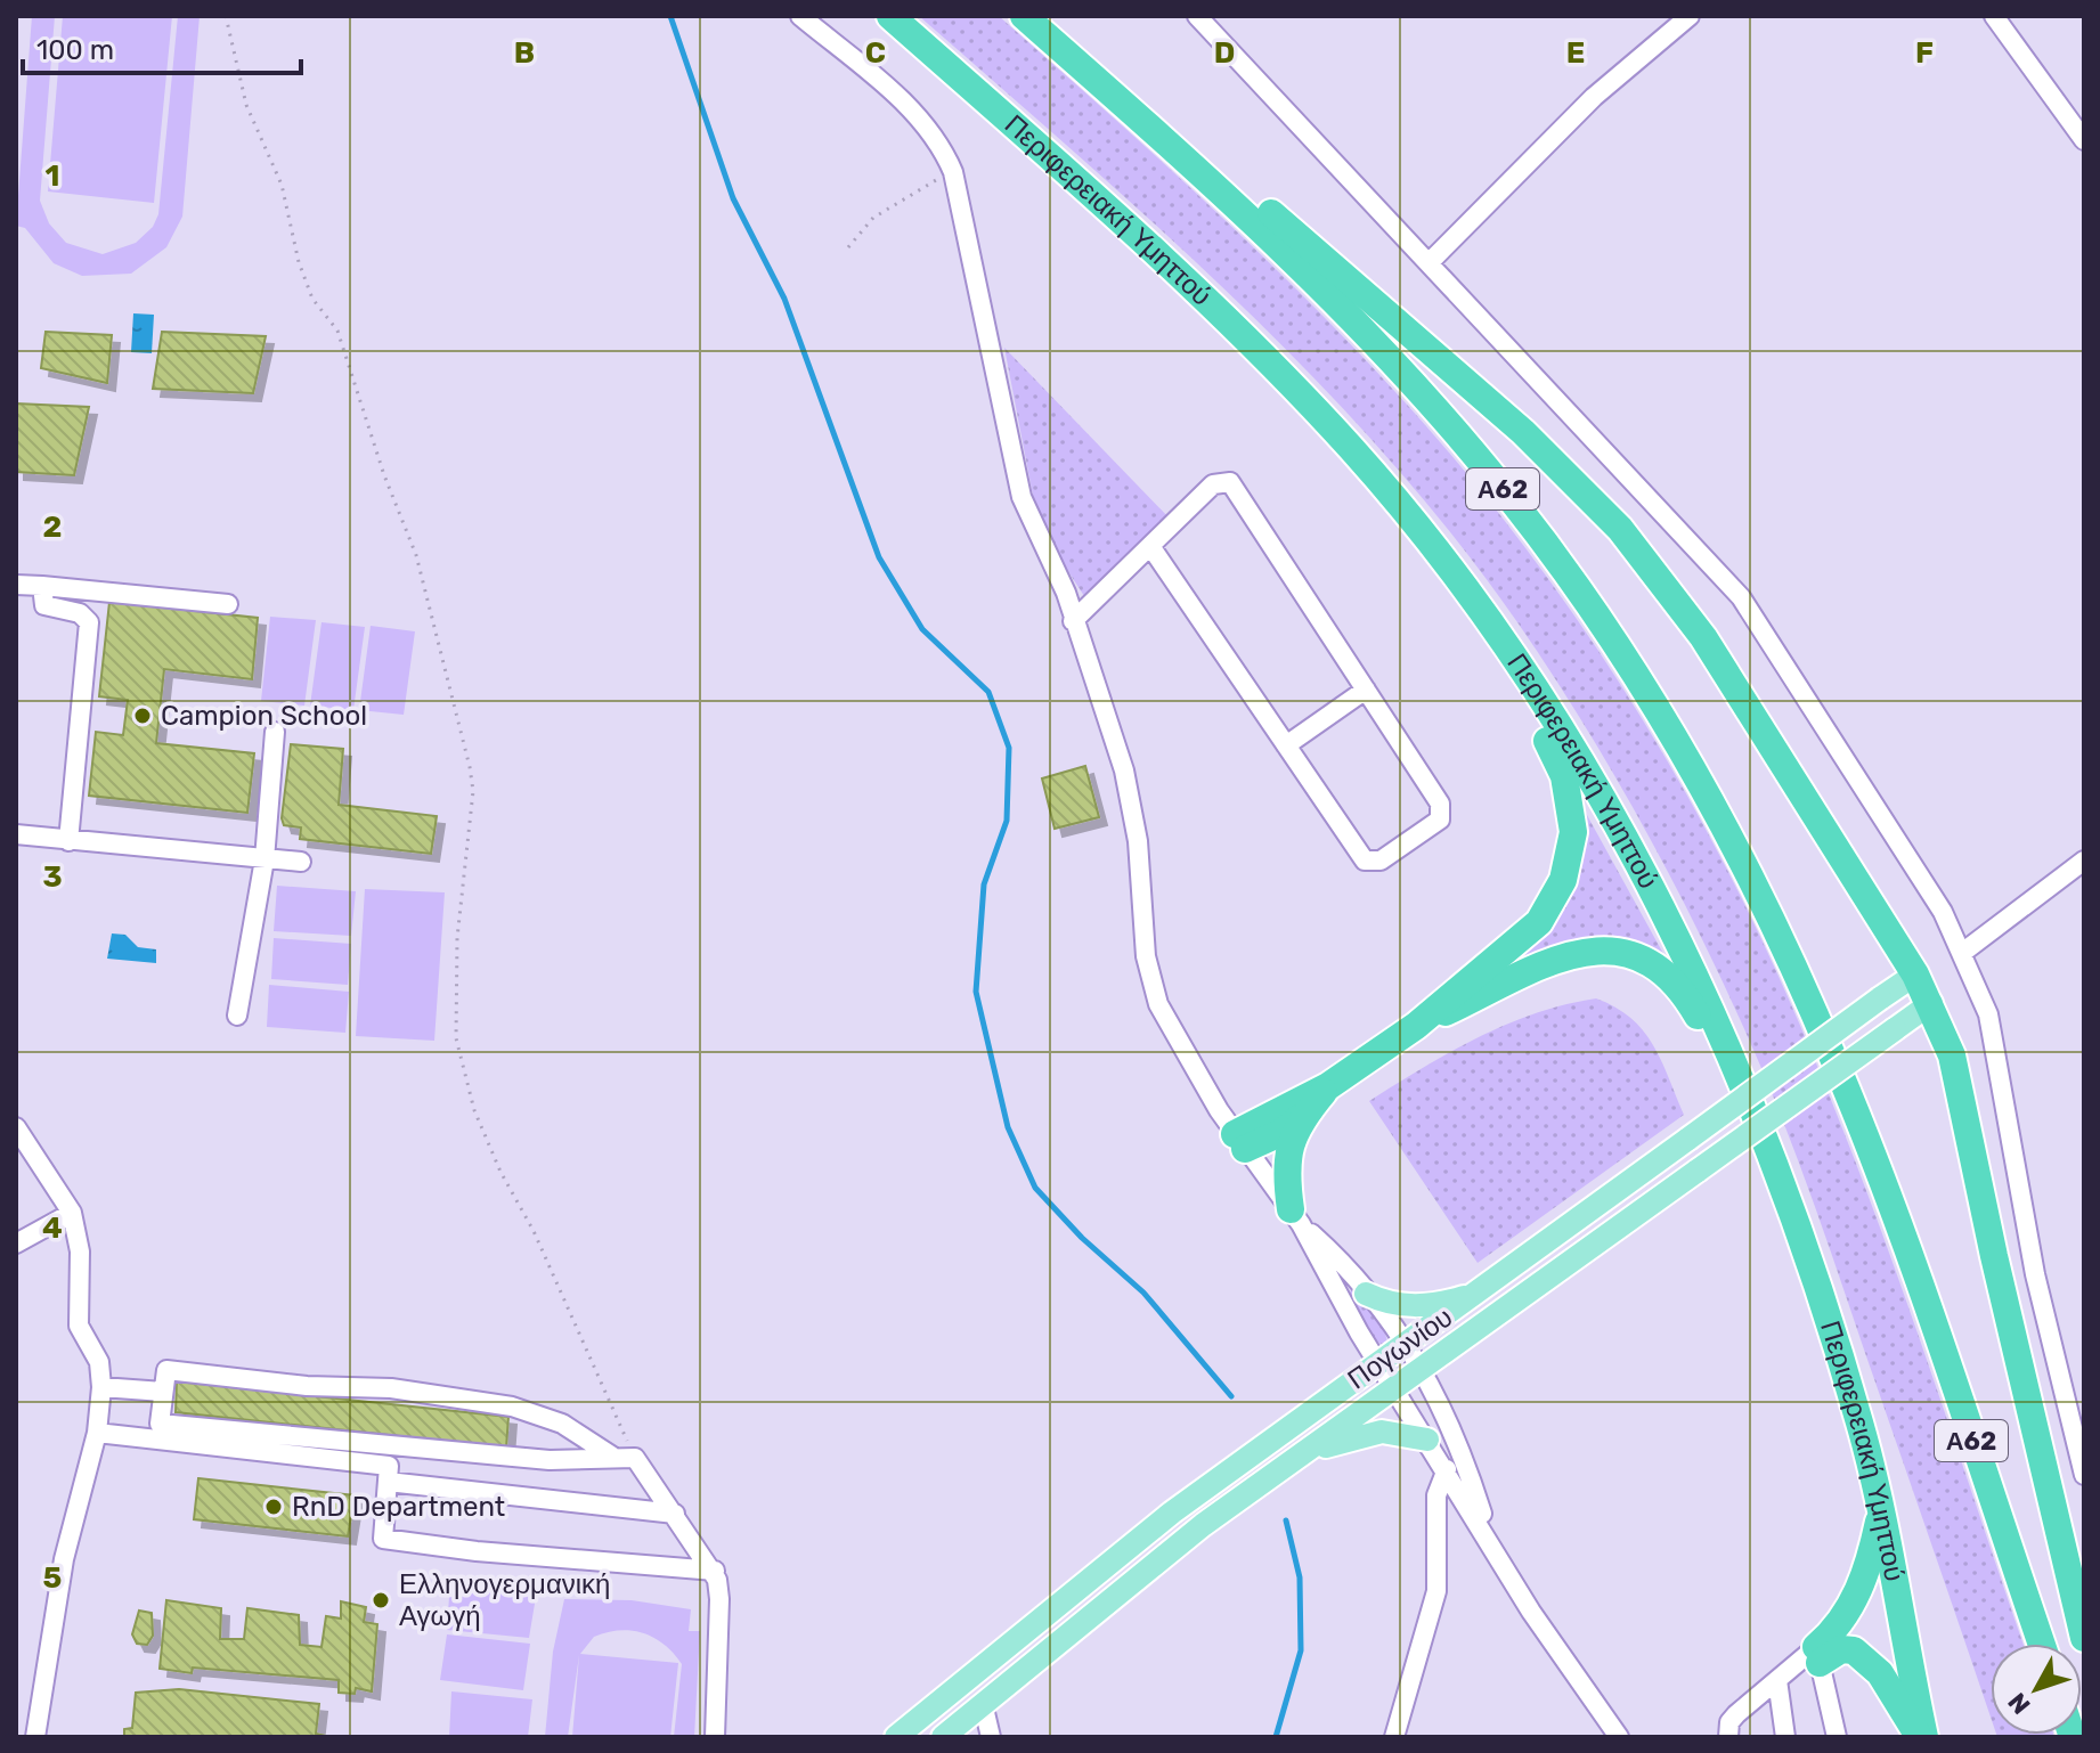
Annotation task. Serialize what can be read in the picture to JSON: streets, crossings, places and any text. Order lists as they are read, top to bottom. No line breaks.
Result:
{"streets":{"highway":["Περιφερειακή Υμηττού","Α62"],"main road":["Πογωνίου"]},"places":["Campion School","RnD Department","Ελληνογερμανική Αγωγή"],"scale_bar":"100 m","north":"bottom left","grid":{"columns":["B","C","D","E","F"],"rows":["1","2","3","4","5"]}}
